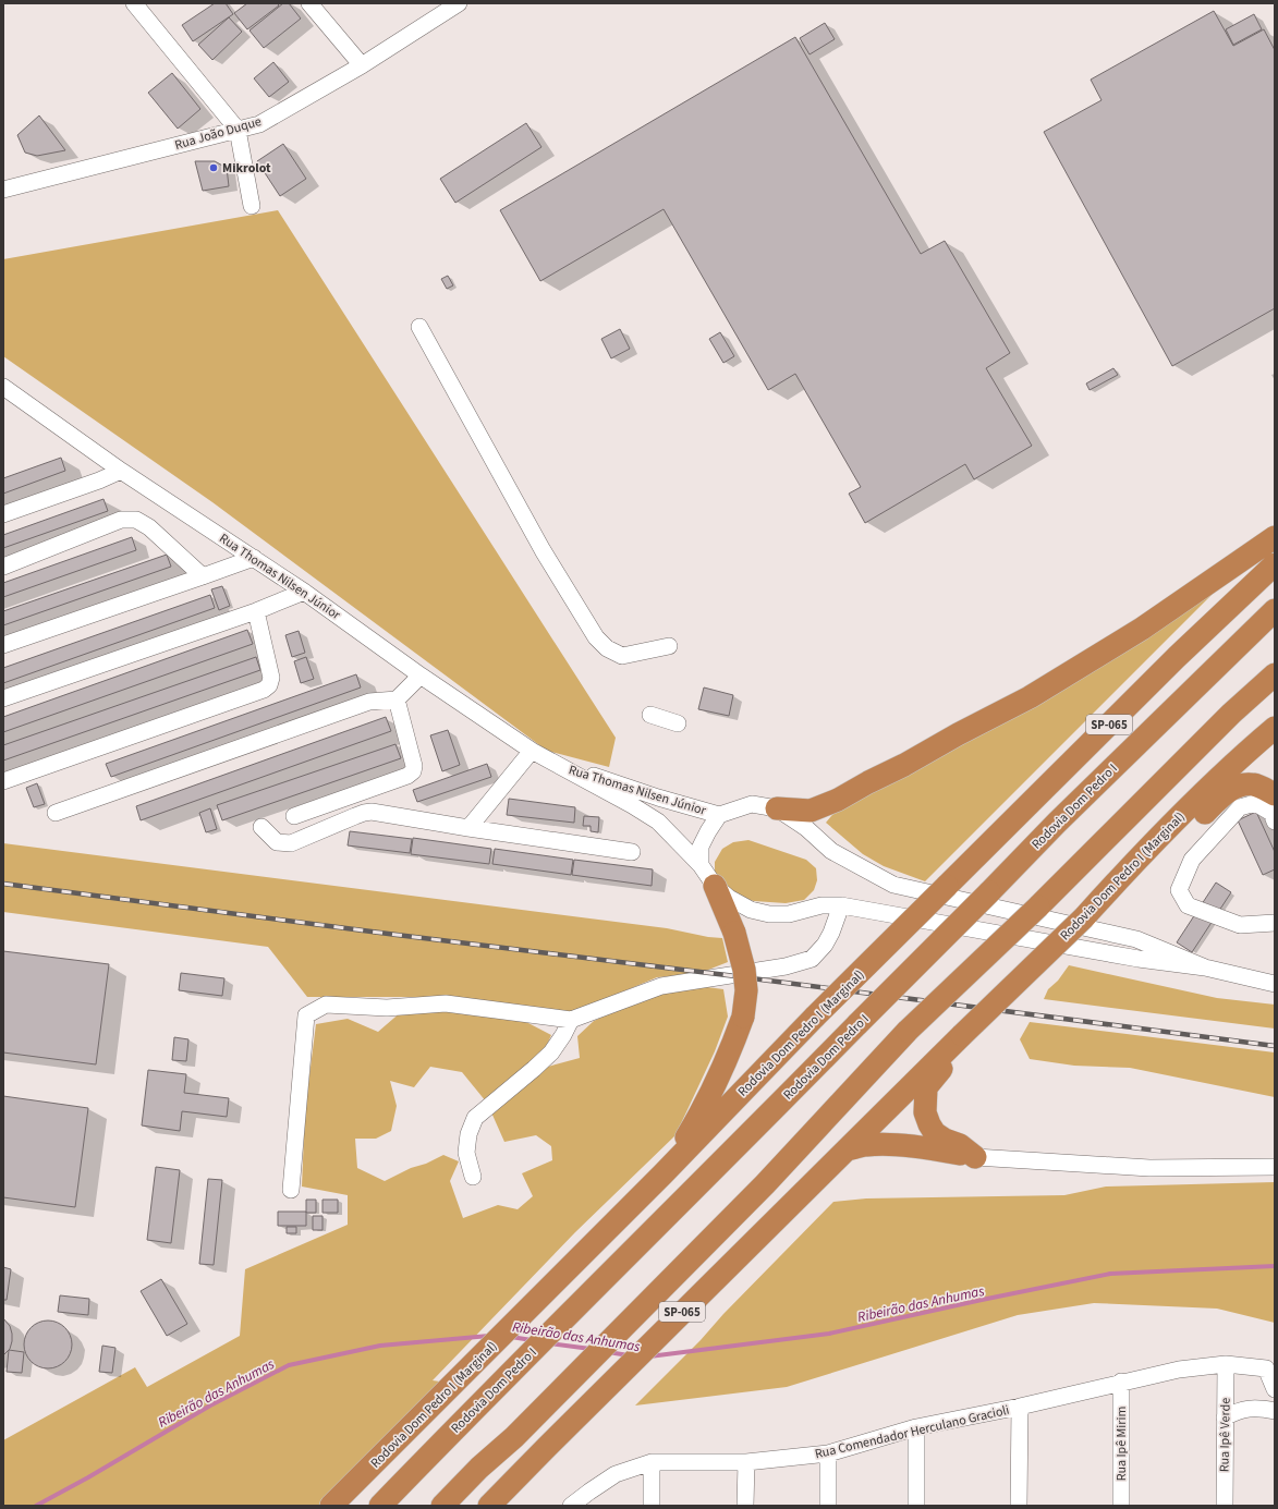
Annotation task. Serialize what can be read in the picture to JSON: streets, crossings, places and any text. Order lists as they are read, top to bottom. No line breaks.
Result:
{"streets":{"highway":["SP-065","Rodovia Dom Pedro I","Rodovia Dom Pedro I (Marginal)"],"street":["Rua João Duque","Rua Thomas Nilsen Júnior","Rua Comendador Herculano Gracioli","Rua Ipê Verde","Rua Ipê Mirim"]},"crossings":[["Rua Comendador Herculano Gracioli","Rua Ipê Verde"],["Rua Comendador Herculano Gracioli","Rua Ipê Mirim"]],"water":["Ribeirão das Anhumas"],"places":["Mikrolot"]}
